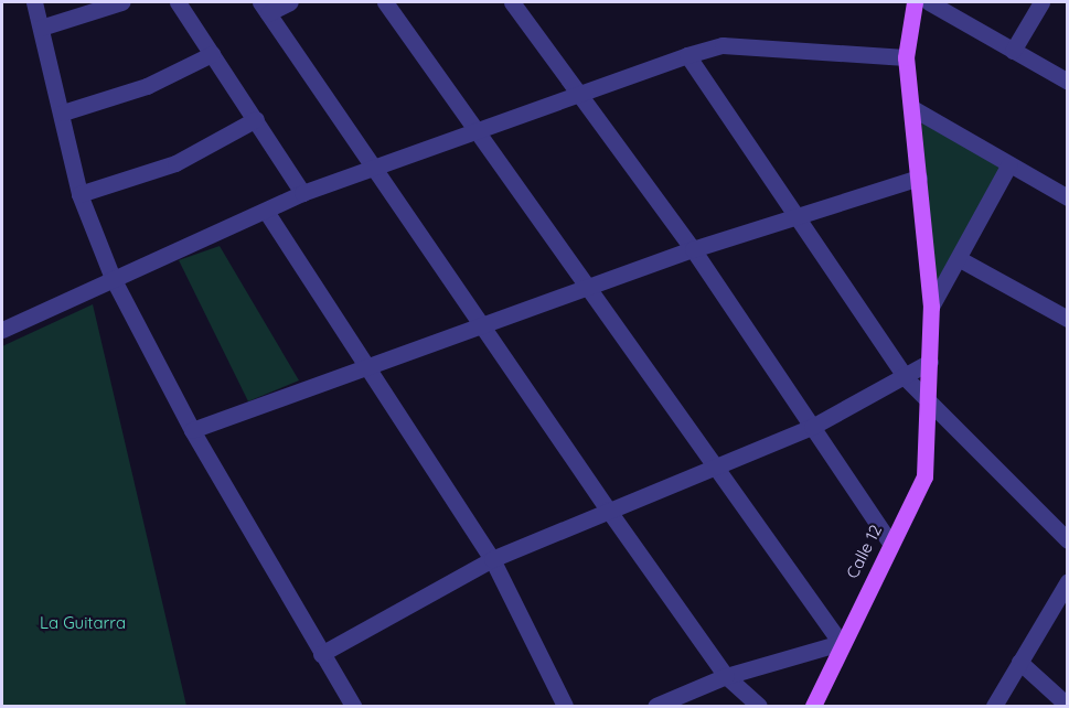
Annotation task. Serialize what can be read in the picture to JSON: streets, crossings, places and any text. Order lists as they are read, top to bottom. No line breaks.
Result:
{"streets":{"main road":["Calle 12"]},"parks":["La Guitarra"]}
